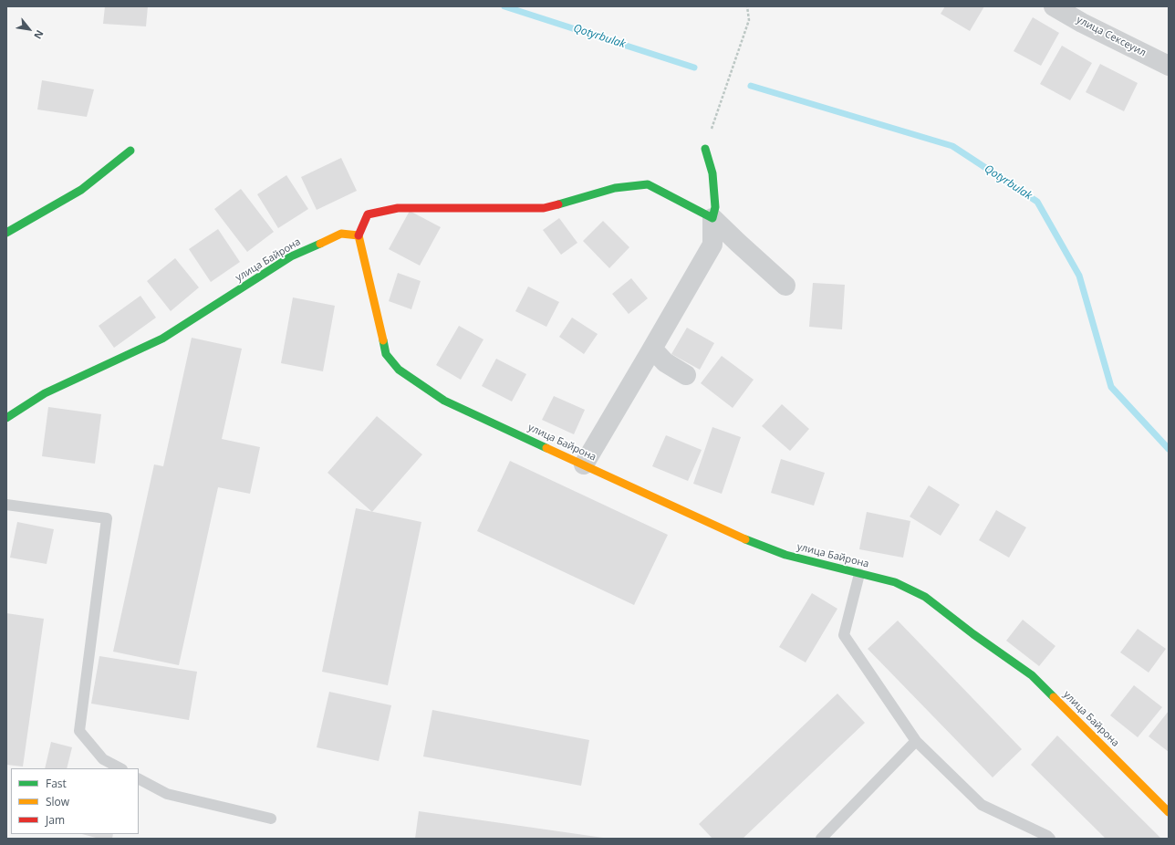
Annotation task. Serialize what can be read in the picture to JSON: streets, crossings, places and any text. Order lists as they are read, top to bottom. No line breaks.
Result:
{"streets":{"street":["улица Сексеуил","улица Байрона"]},"water":["Qotyrbulak"],"legend":["Fast","Slow","Jam"],"north":"bottom right"}
